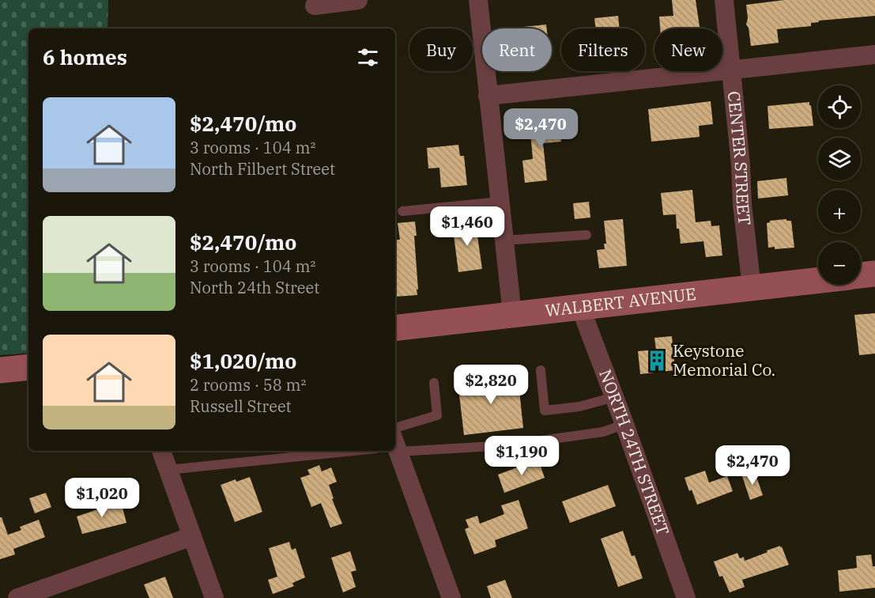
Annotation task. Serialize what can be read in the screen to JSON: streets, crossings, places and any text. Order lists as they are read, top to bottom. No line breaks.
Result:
{"streets":{"main road":["WALBERT AVENUE"],"street":["CENTER STREET","NORTH 24TH STREET"]},"crossings":[["CENTER STREET","WALBERT AVENUE"],["WALBERT AVENUE","NORTH 24TH STREET"]],"places":{"building":["Keystone Memorial Co."]},"page":{"chip":["Buy","Rent","Filters","New"],"heading":"6 homes","map_buttons":["+","−"],"list":[{"name":"$2,470/mo","note":"3 rooms · 104 m² · North Filbert Street"},{"name":"$2,470/mo","note":"3 rooms · 104 m² · North 24th Street"},{"name":"$1,020/mo","note":"2 rooms · 58 m² · Russell Street"}],"price":["$2,470","$1,460","$2,820","$1,190","$2,470","$1,020"]}}
